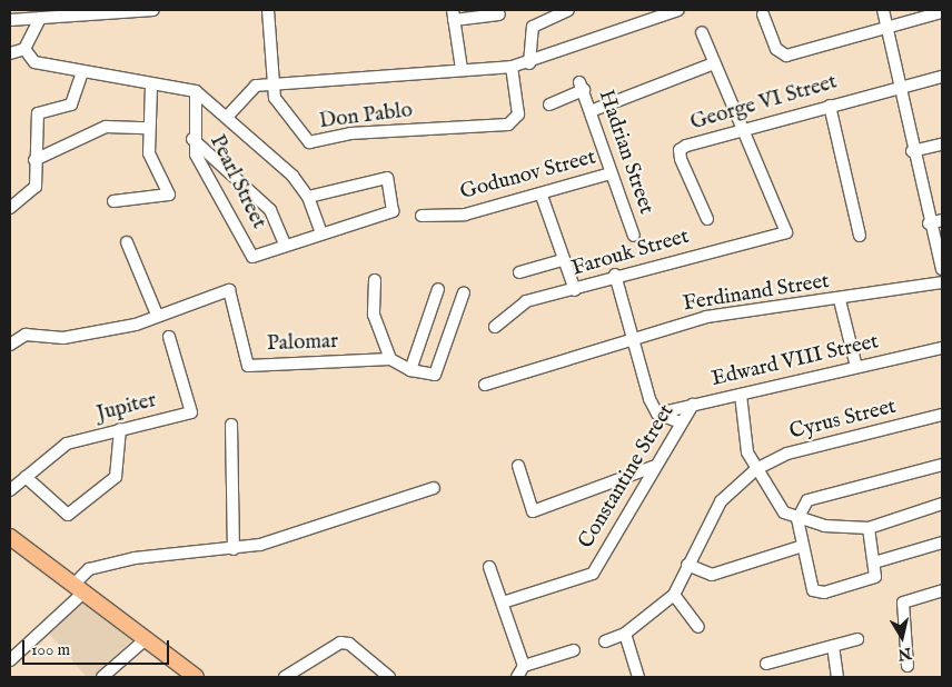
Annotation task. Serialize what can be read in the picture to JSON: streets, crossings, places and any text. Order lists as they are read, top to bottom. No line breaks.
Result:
{"streets":{"street":["George VI Street","Don Pablo","Hadrian Street","Godunov Street","Pearl Street","Farouk Street","Ferdinand Street","Palomar","Edward VIII Street","Jupiter","Cyrus Street","Constantine Street"]},"crossings":[["George VI Street","Farouk Street"],["Hadrian Street","Godunov Street"],["Edward VIII Street","Constantine Street"]],"scale_bar":"100 m","north":"bottom"}
